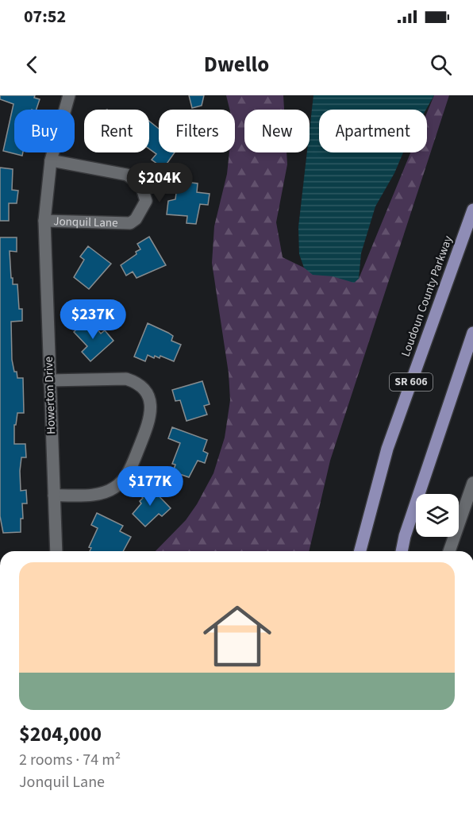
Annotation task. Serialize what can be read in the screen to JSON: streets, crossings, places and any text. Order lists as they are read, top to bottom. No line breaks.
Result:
{"streets":{"main road":["Loudoun County Parkway","SR 606"],"street":["Jonquil Lane","Howerton Drive"]},"crossings":[["Jonquil Lane","Howerton Drive"]],"page":{"status":"07:52","header":"Dwello","chip":["Buy","Rent","Filters","New","Apartment"],"price":["$204K","$237K","$177K"],"list":[{"name":"$204,000","note":"2 rooms · 74 m² · Jonquil Lane"}]}}
